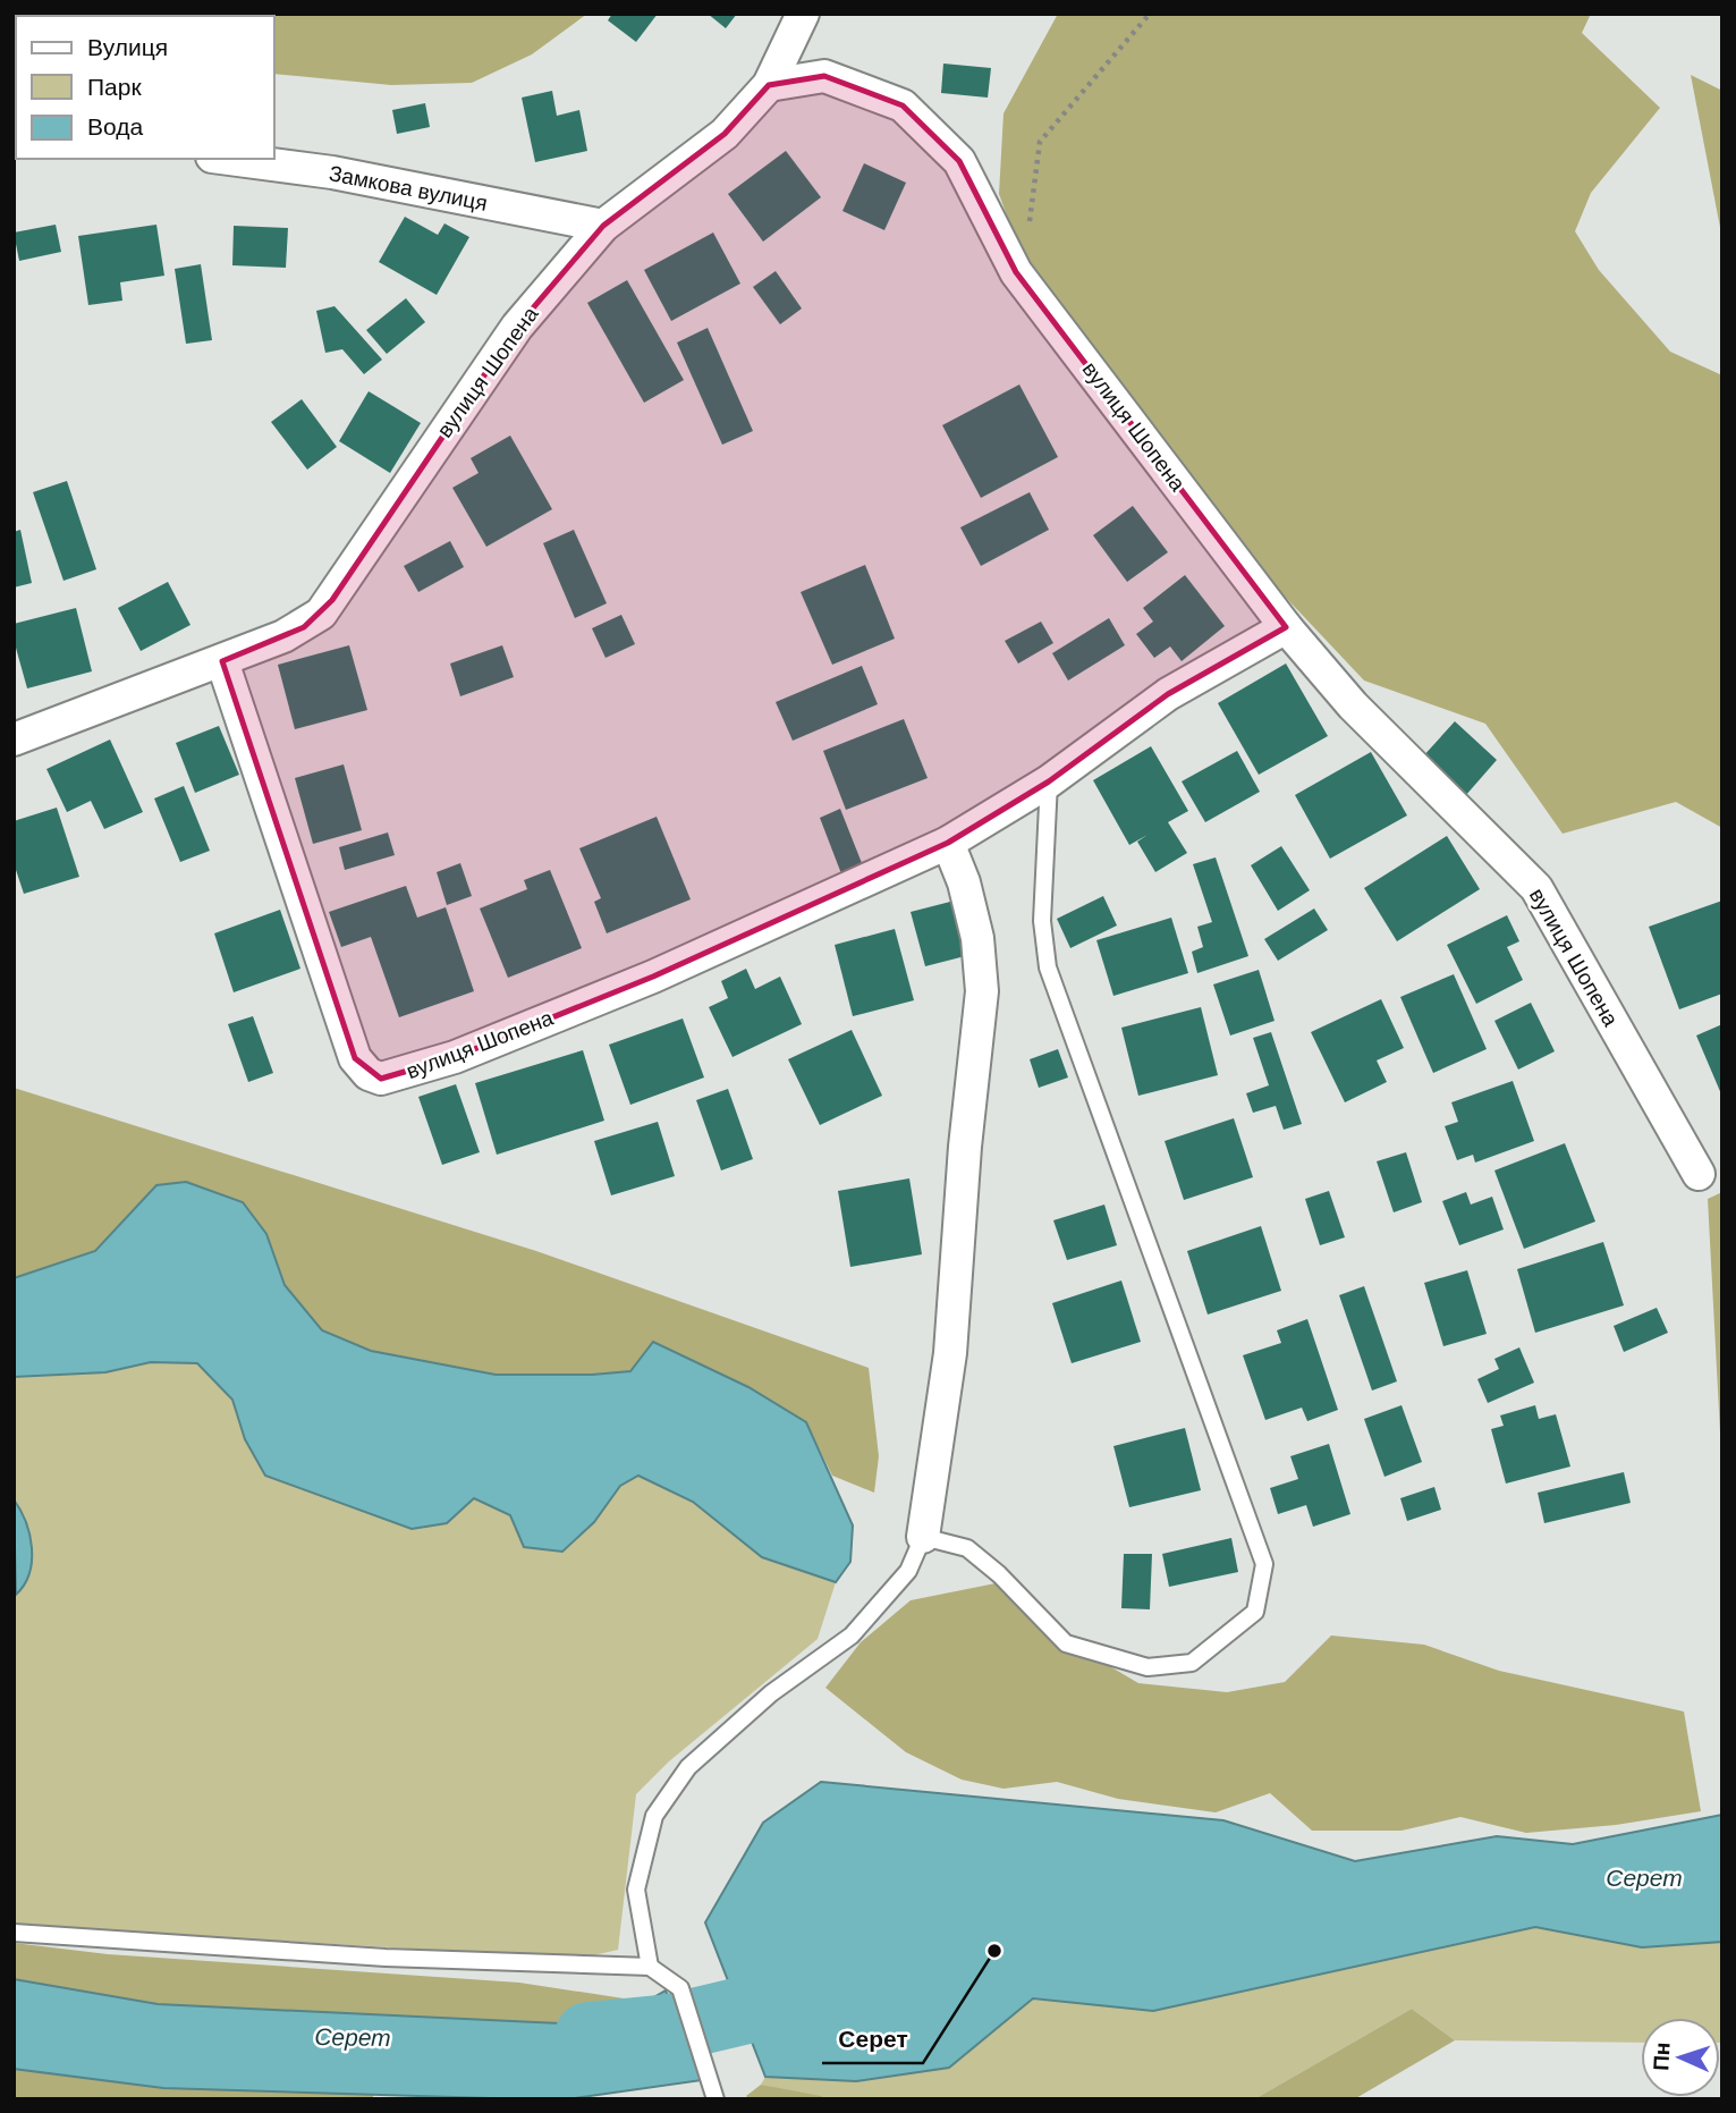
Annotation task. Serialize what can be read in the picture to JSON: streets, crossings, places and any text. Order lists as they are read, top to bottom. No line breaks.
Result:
{"streets":{"street":["Замкова вулиця","вулиця Шопена"]},"crossings":[["Замкова вулиця","вулиця Шопена"]],"water":["Серет"],"places":["Серет"],"legend":["Вулиця","Парк","Вода"],"north":"left"}
